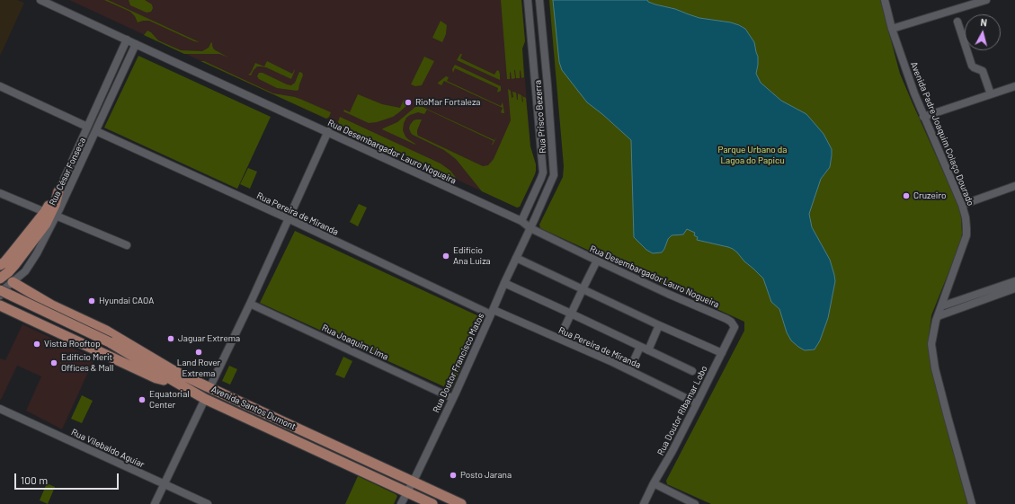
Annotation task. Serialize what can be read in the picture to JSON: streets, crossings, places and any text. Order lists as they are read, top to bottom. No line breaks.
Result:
{"streets":{"main road":["Avenida Santos Dumont"],"street":["Rua Prisco Bezerra","Avenida Padre Joaquim Colaço Dourado","Rua Desembargador Lauro Nogueira","Rua César Fonseca","Rua Pereira de Miranda","Rua Joaquim Lima","Rua Doutor Francisco Matos","Rua Doutor Ribamar Lobo","Rua Vilebaldo Aguiar"]},"crossings":[["Rua Prisco Bezerra","Rua Desembargador Lauro Nogueira"],["Rua Prisco Bezerra","Rua Doutor Francisco Matos"],["Rua Desembargador Lauro Nogueira","Rua César Fonseca"],["Rua Desembargador Lauro Nogueira","Rua Doutor Francisco Matos"],["Rua Desembargador Lauro Nogueira","Rua Doutor Ribamar Lobo"],["Rua César Fonseca","Rua Pereira de Miranda"],["Rua César Fonseca","Avenida Santos Dumont"],["Rua Pereira de Miranda","Rua Doutor Francisco Matos"],["Rua Pereira de Miranda","Rua Doutor Ribamar Lobo"],["Rua Joaquim Lima","Rua Doutor Francisco Matos"],["Rua Doutor Francisco Matos","Avenida Santos Dumont"]],"parks":["Parque Urbano da Lagoa do Papicu"],"places":["RioMar Fortaleza","Cruzeiro","Edifício Ana Luiza","Hyundai CAOA","Jaguar Extrema","Vistta Rooftop","Land Rover Extrema","Edifício Merit Offices & Mall","Equatorial Center","Posto Jarana"],"scale_bar":"100 m","north":"top"}
